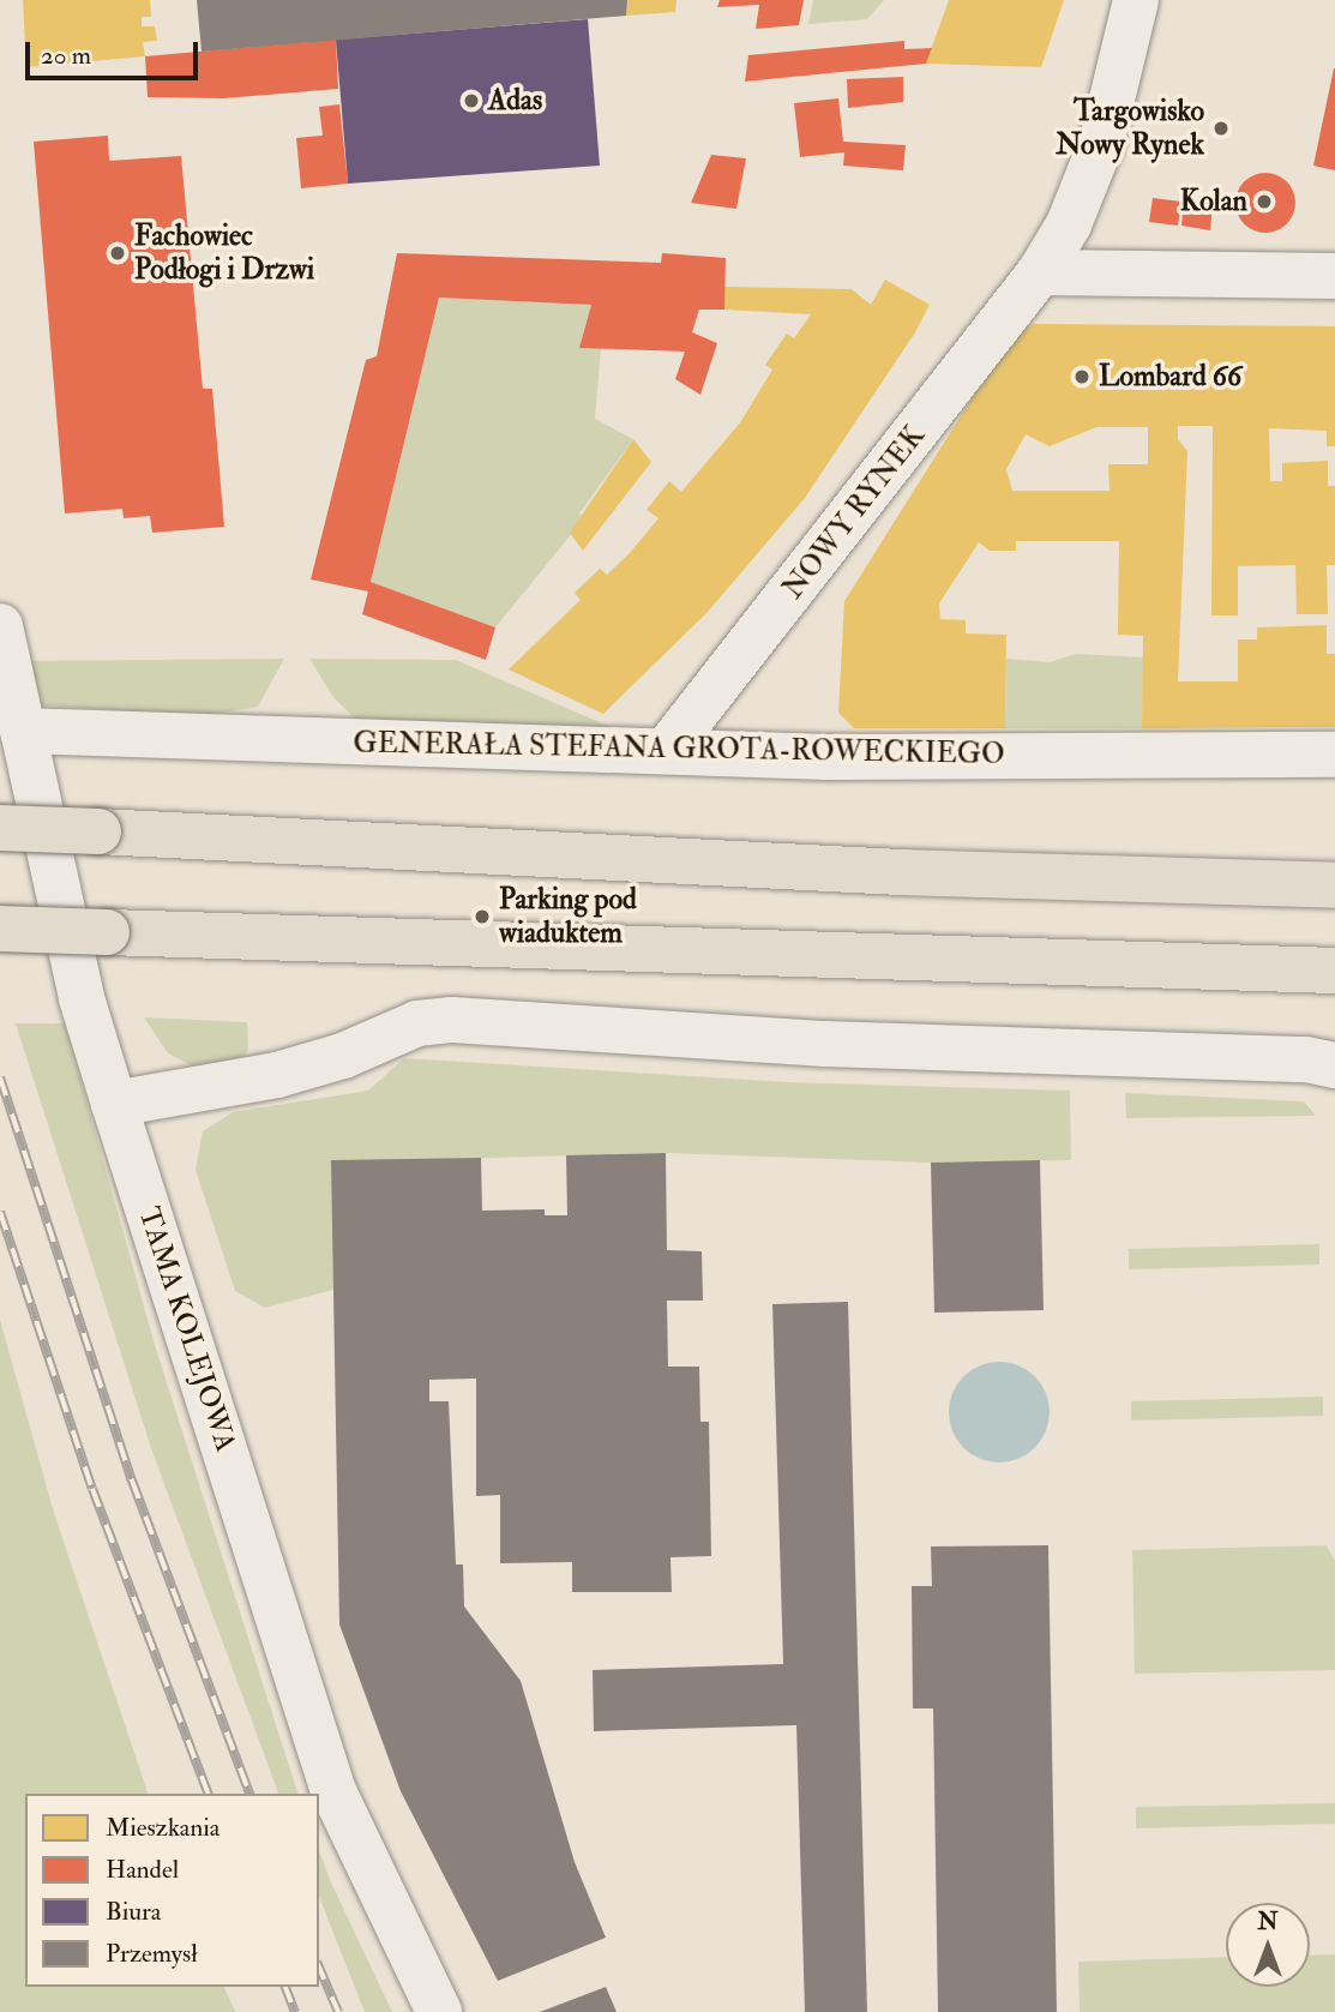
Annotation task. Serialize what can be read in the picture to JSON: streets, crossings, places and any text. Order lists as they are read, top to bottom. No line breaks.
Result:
{"streets":{"street":["NOWY RYNEK","GENERAŁA STEFANA GROTA-ROWECKIEGO","TAMA KOLEJOWA"]},"crossings":[["NOWY RYNEK","GENERAŁA STEFANA GROTA-ROWECKIEGO"],["GENERAŁA STEFANA GROTA-ROWECKIEGO","TAMA KOLEJOWA"]],"places":["Adas","Targowisko Nowy Rynek","Kolan","Fachowiec Podłogi i Drzwi","Lombard 66","Parking pod wiaduktem"],"legend":["Mieszkania","Handel","Biura","Przemysł"],"scale_bar":"20 m","north":"top"}
